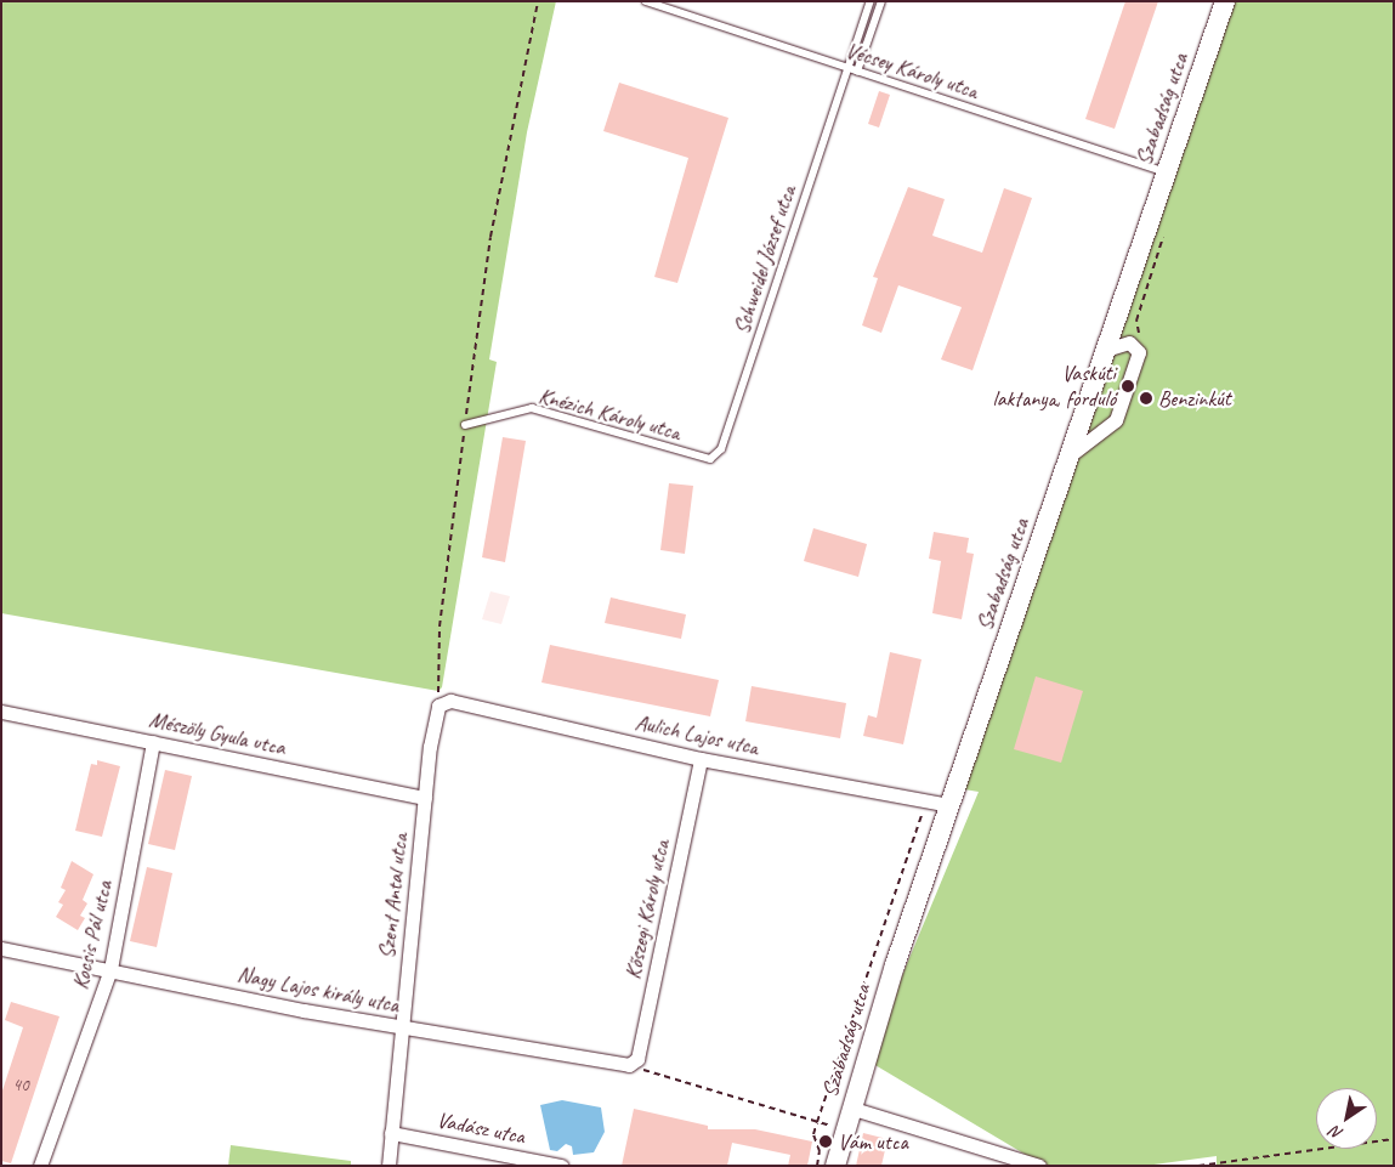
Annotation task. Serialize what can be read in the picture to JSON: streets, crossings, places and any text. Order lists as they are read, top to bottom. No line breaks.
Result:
{"streets":{"main road":["Szabadság utca"],"street":["Mészöly Gyula utca","Aulich Lajos utca","Szent Antal utca","Kőszegi Károly utca","Kocsis Pál utca","Nagy Lajos király utca","Vadász utca"],"lane":["Vécsey Károly utca","Schweidel József utca","Knézich Károly utca"]},"crossings":[["Vécsey Károly utca","Szabadság utca"],["Vécsey Károly utca","Schweidel József utca"],["Szabadság utca","Aulich Lajos utca"],["Schweidel József utca","Knézich Károly utca"],["Mészöly Gyula utca","Szent Antal utca"],["Mészöly Gyula utca","Kocsis Pál utca"],["Aulich Lajos utca","Szent Antal utca"],["Aulich Lajos utca","Kőszegi Károly utca"],["Szent Antal utca","Nagy Lajos király utca"],["Szent Antal utca","Vadász utca"],["Kőszegi Károly utca","Nagy Lajos király utca"],["Kocsis Pál utca","Nagy Lajos király utca"]],"places":["Vaskúti laktanya, forduló","Benzinkút","Vám utca"],"house_numbers":["40"],"north":"bottom left"}
